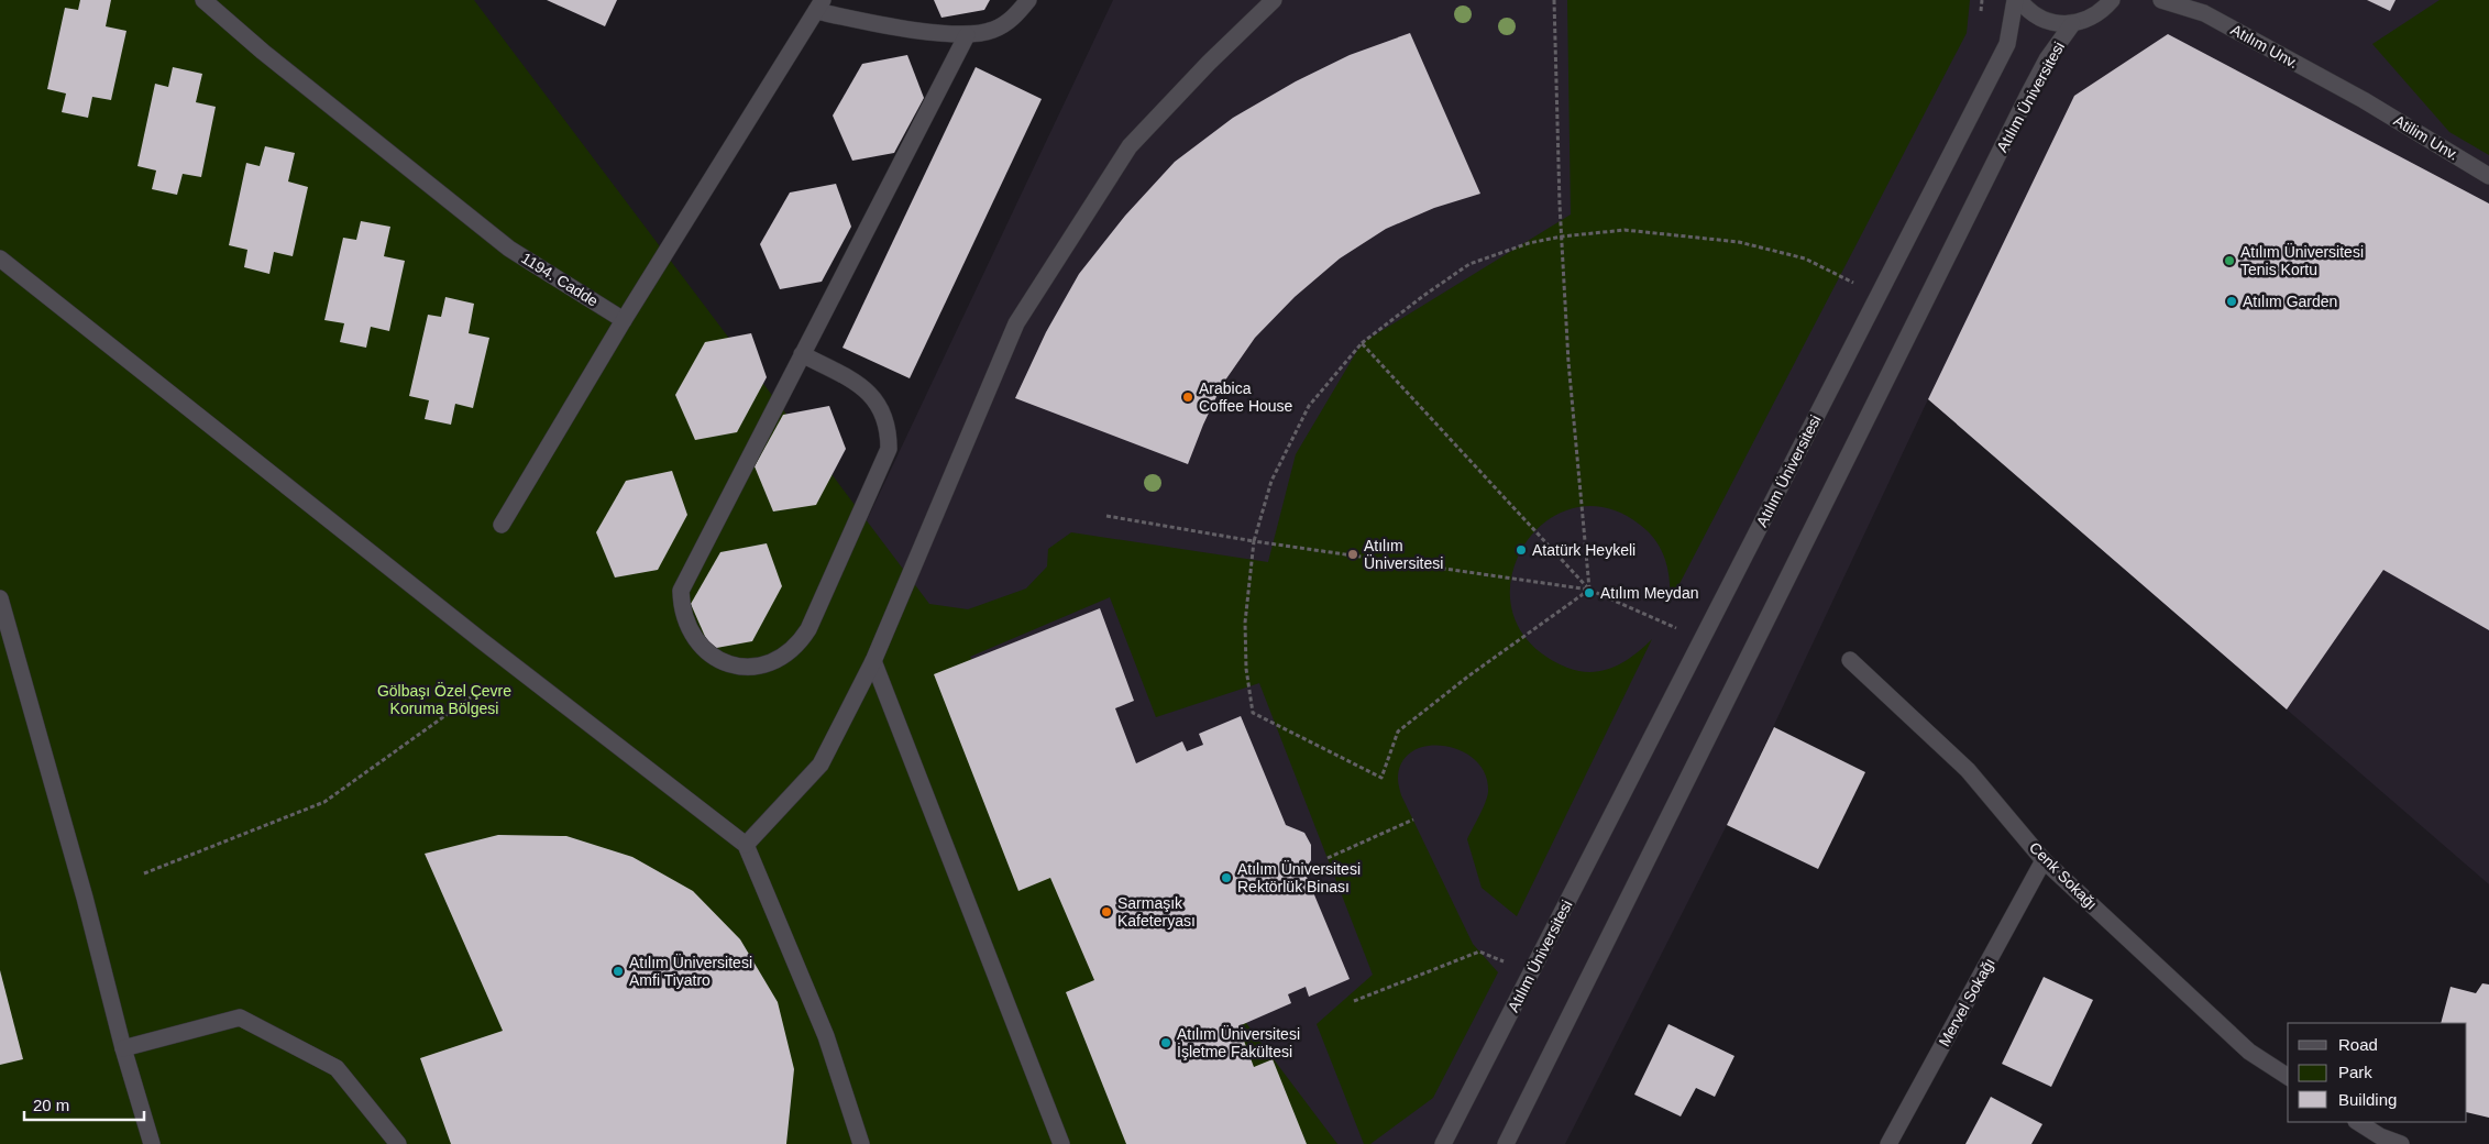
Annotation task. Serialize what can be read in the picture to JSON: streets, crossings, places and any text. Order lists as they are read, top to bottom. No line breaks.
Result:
{"streets":{"street":["Atılım Unv.","Atılım Üniversitesi","Atilim Unv.","1194. Cadde","Cenk Sokağı","Mervel Sokağı"]},"crossings":[["Atılım Unv.","Atilim Unv."],["Cenk Sokağı","Mervel Sokağı"]],"parks":["Gölbaşı Özel Çevre Koruma Bölgesi"],"places":["Atılım Üniversitesi Tenis Kortu","Atılım Garden","Arabica Coffee House","Atatürk Heykeli","Atılım Üniversitesi","Atılım Meydan","Atılım Üniversitesi Rektörlük Binası","Sarmaşık Kafeteryası","Atılım Üniversitesi Amfi Tiyatro","Atılım Üniversitesi İşletme Fakültesi"],"legend":["Road","Park","Building"],"scale_bar":"20 m"}
